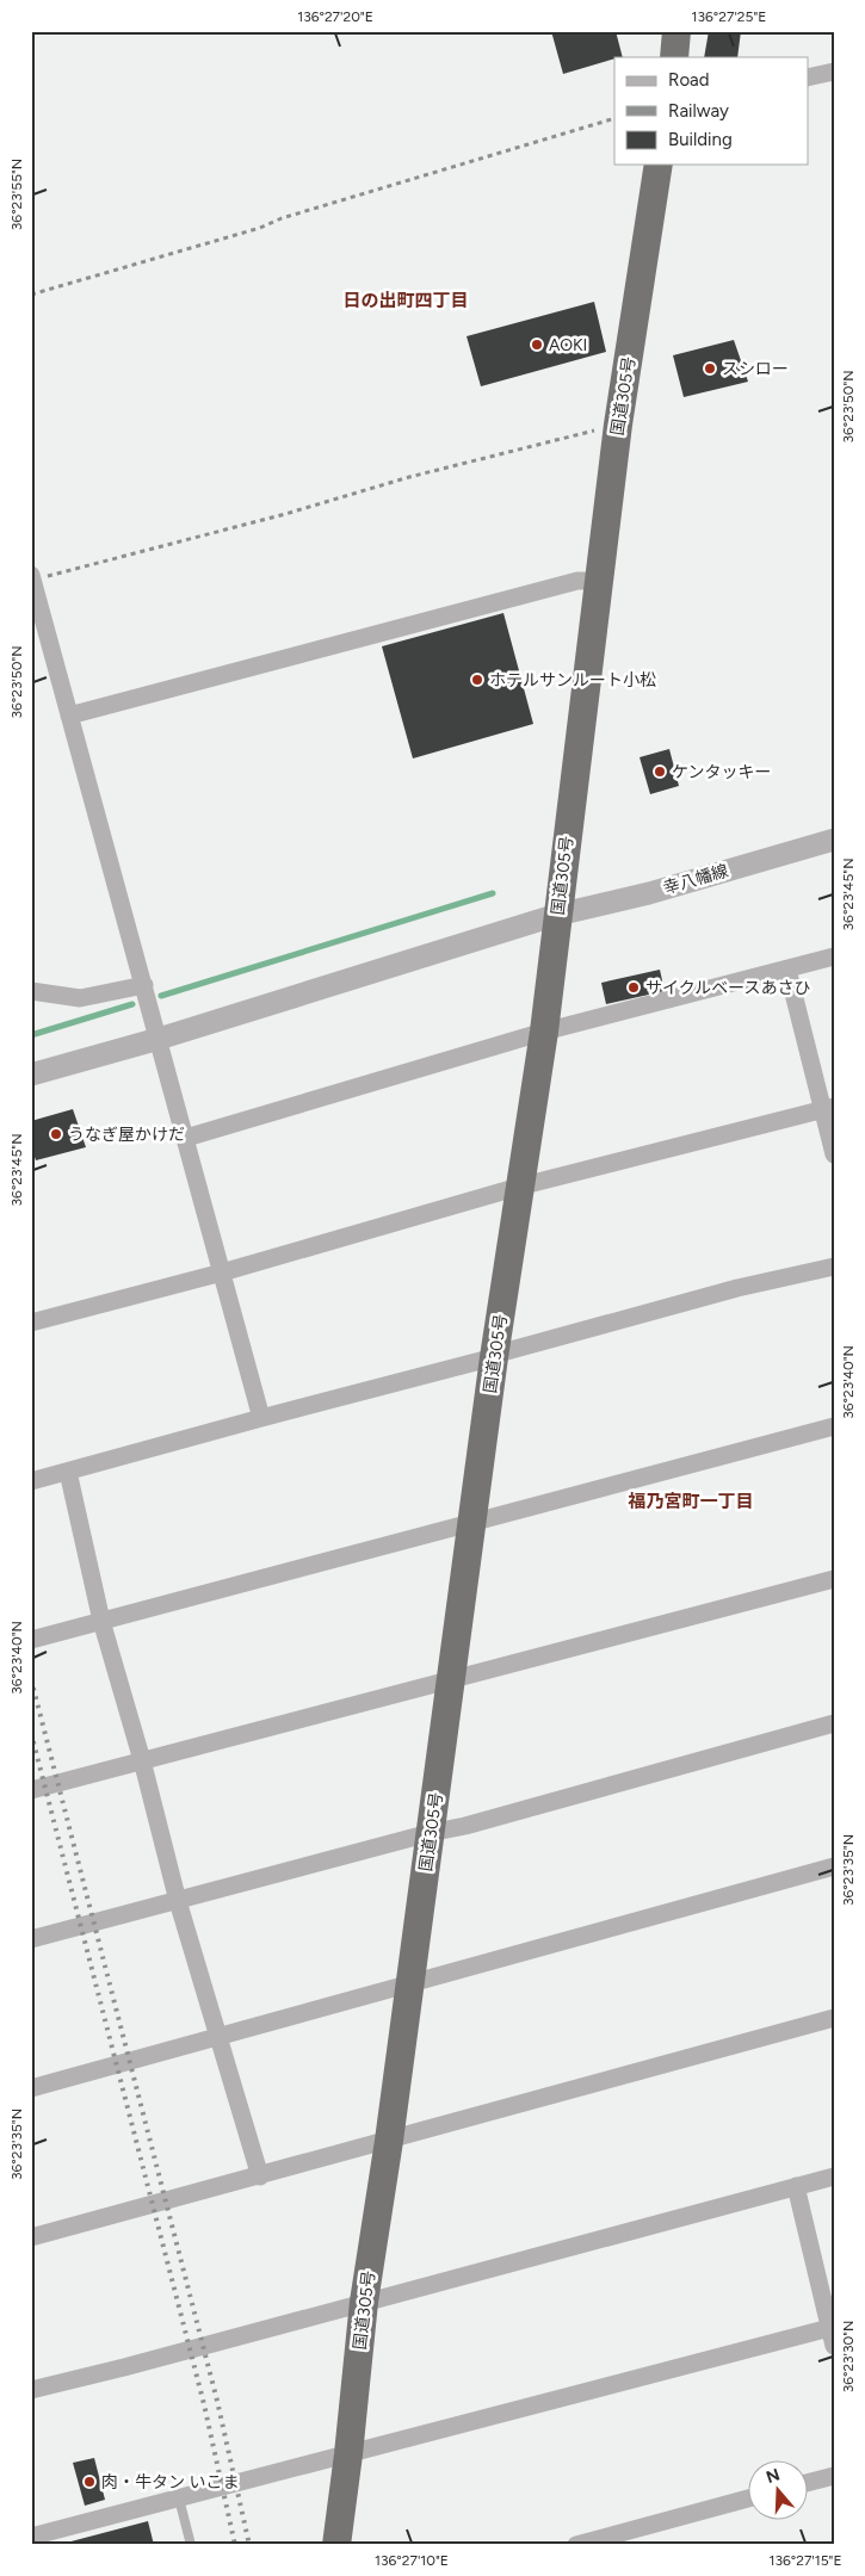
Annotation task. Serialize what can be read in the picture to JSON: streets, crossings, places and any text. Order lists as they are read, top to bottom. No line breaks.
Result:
{"streets":{"highway":["国道305号"],"street":["幸八幡線"]},"crossings":[["国道305号","幸八幡線"]],"districts":["日の出町四丁目","福乃宮町一丁目"],"places":["AOKI","スシロー","ホテルサンルート小松","ケンタッキー","サイクルベースあさひ","うなぎ屋かけだ","肉・牛タン いこま"],"legend":["Road","Railway","Building"],"north":"top","coordinates":["136°27'20\"E","136°27'25\"E","36°23'55\"N","36°23'50\"N","36°23'45\"N","36°23'40\"N","36°23'35\"N","36°23'30\"N","136°27'10\"E","136°27'15\"E"]}
